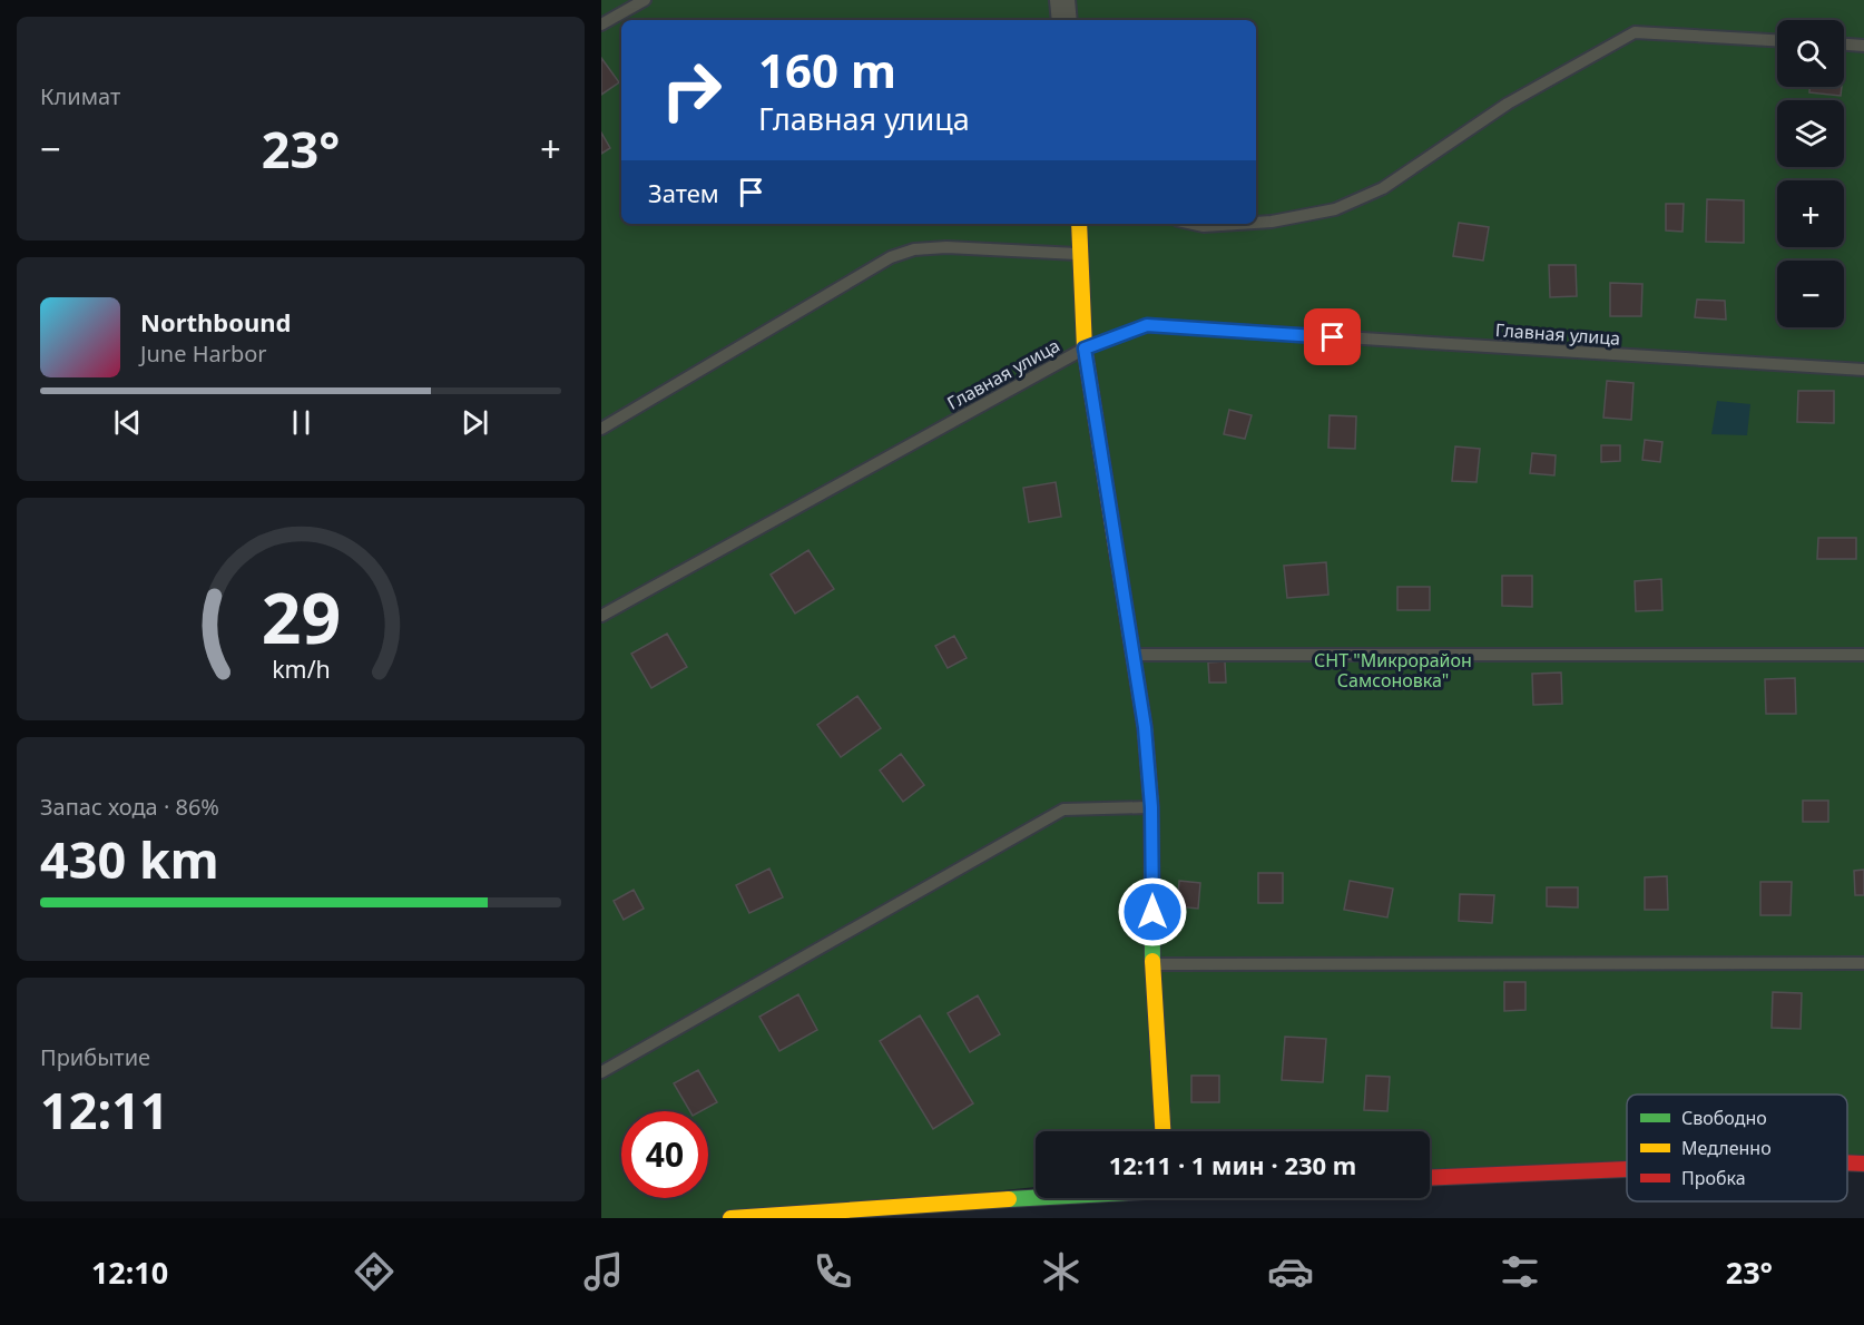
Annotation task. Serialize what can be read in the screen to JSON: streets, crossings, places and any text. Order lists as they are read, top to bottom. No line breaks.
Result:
{"streets":{"lane":["Главная улица"]},"parks":["СНТ \"Микрорайон Самсоновка\""],"legend":["Свободно","Медленно","Пробка"],"page":{"tile":["Климат",["Запас хода · 86%","430 km"],["Прибытие","12:11"]],"map_buttons":["+","−"],"turn":["160 m","Главная улица"],"heat":["−","23°","+"],"then":"Затем","song":["Northbound","June Harbor"],"limit":"40","trip":"12:11 · 1 мин · 230 m","tabs":["12:10","23°"],"gauge":["29","km/h"]}}
